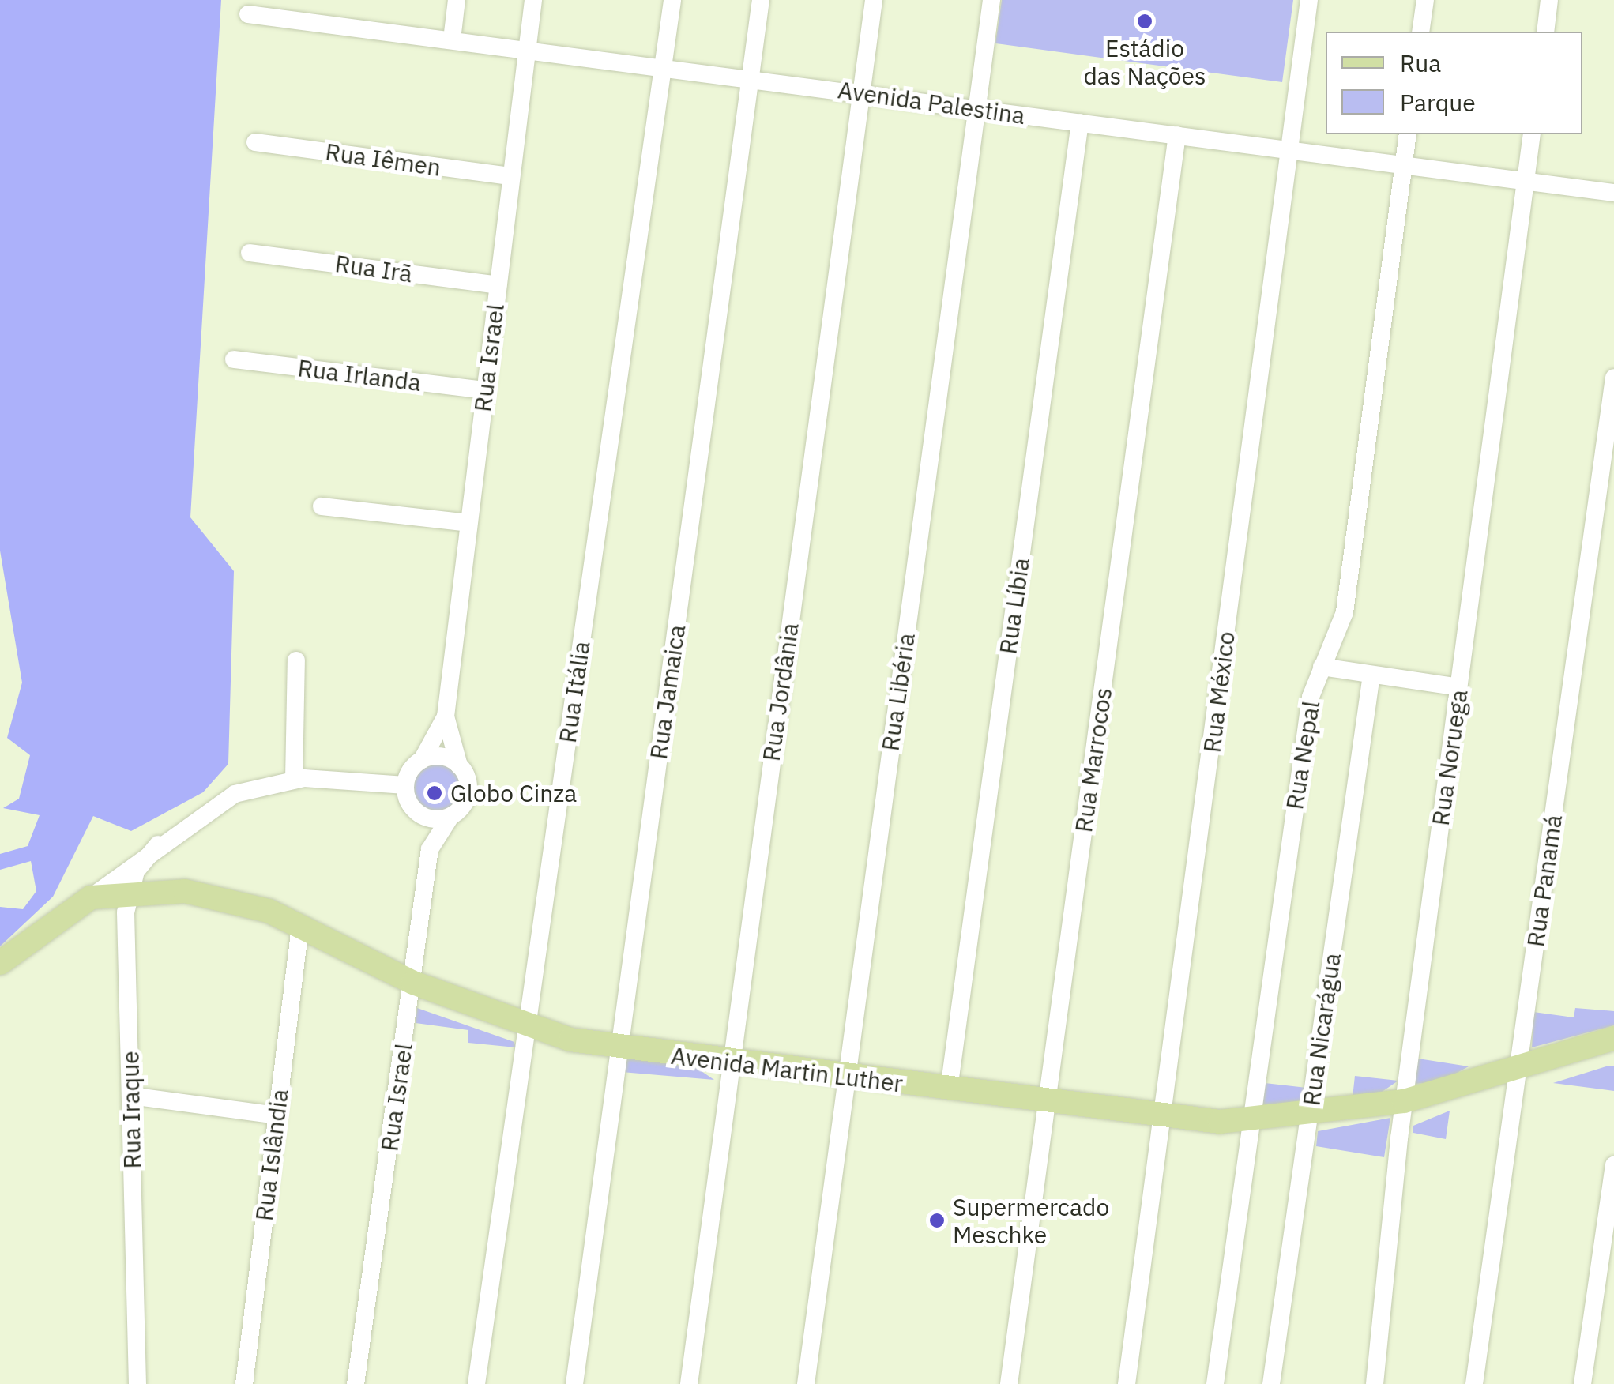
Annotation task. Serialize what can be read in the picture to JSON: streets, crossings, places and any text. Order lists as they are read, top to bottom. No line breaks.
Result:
{"streets":{"main road":["Avenida Martin Luther"],"street":["Avenida Palestina","Rua Iêmen","Rua Irã","Rua Israel","Rua Irlanda","Rua Líbia","Rua Itália","Rua Jamaica","Rua Jordânia","Rua Libéria","Rua México","Rua Nepal","Rua Noruega","Rua Marrocos","Rua Panamá","Rua Nicarágua","Rua Iraque","Rua Islândia"]},"crossings":[["Avenida Palestina","Rua Israel"],["Avenida Palestina","Rua Líbia"],["Avenida Palestina","Rua Itália"],["Avenida Palestina","Rua Jamaica"],["Avenida Palestina","Rua Jordânia"],["Avenida Palestina","Rua Libéria"],["Avenida Palestina","Rua México"],["Avenida Palestina","Rua Nepal"],["Avenida Palestina","Rua Noruega"],["Avenida Palestina","Rua Marrocos"],["Rua Iêmen","Rua Israel"],["Rua Irã","Rua Israel"],["Rua Israel","Rua Irlanda"],["Rua Israel","Avenida Martin Luther"],["Rua Líbia","Avenida Martin Luther"],["Rua Itália","Avenida Martin Luther"],["Rua Jamaica","Avenida Martin Luther"],["Rua Jordânia","Avenida Martin Luther"],["Rua Libéria","Avenida Martin Luther"],["Rua México","Avenida Martin Luther"],["Rua Nepal","Avenida Martin Luther"],["Rua Noruega","Avenida Martin Luther"],["Rua Marrocos","Avenida Martin Luther"],["Rua Panamá","Avenida Martin Luther"],["Rua Nicarágua","Avenida Martin Luther"],["Avenida Martin Luther","Rua Iraque"],["Avenida Martin Luther","Rua Islândia"]],"places":["Estádio das Nações","Globo Cinza","Supermercado Meschke"],"legend":["Rua","Parque"]}
